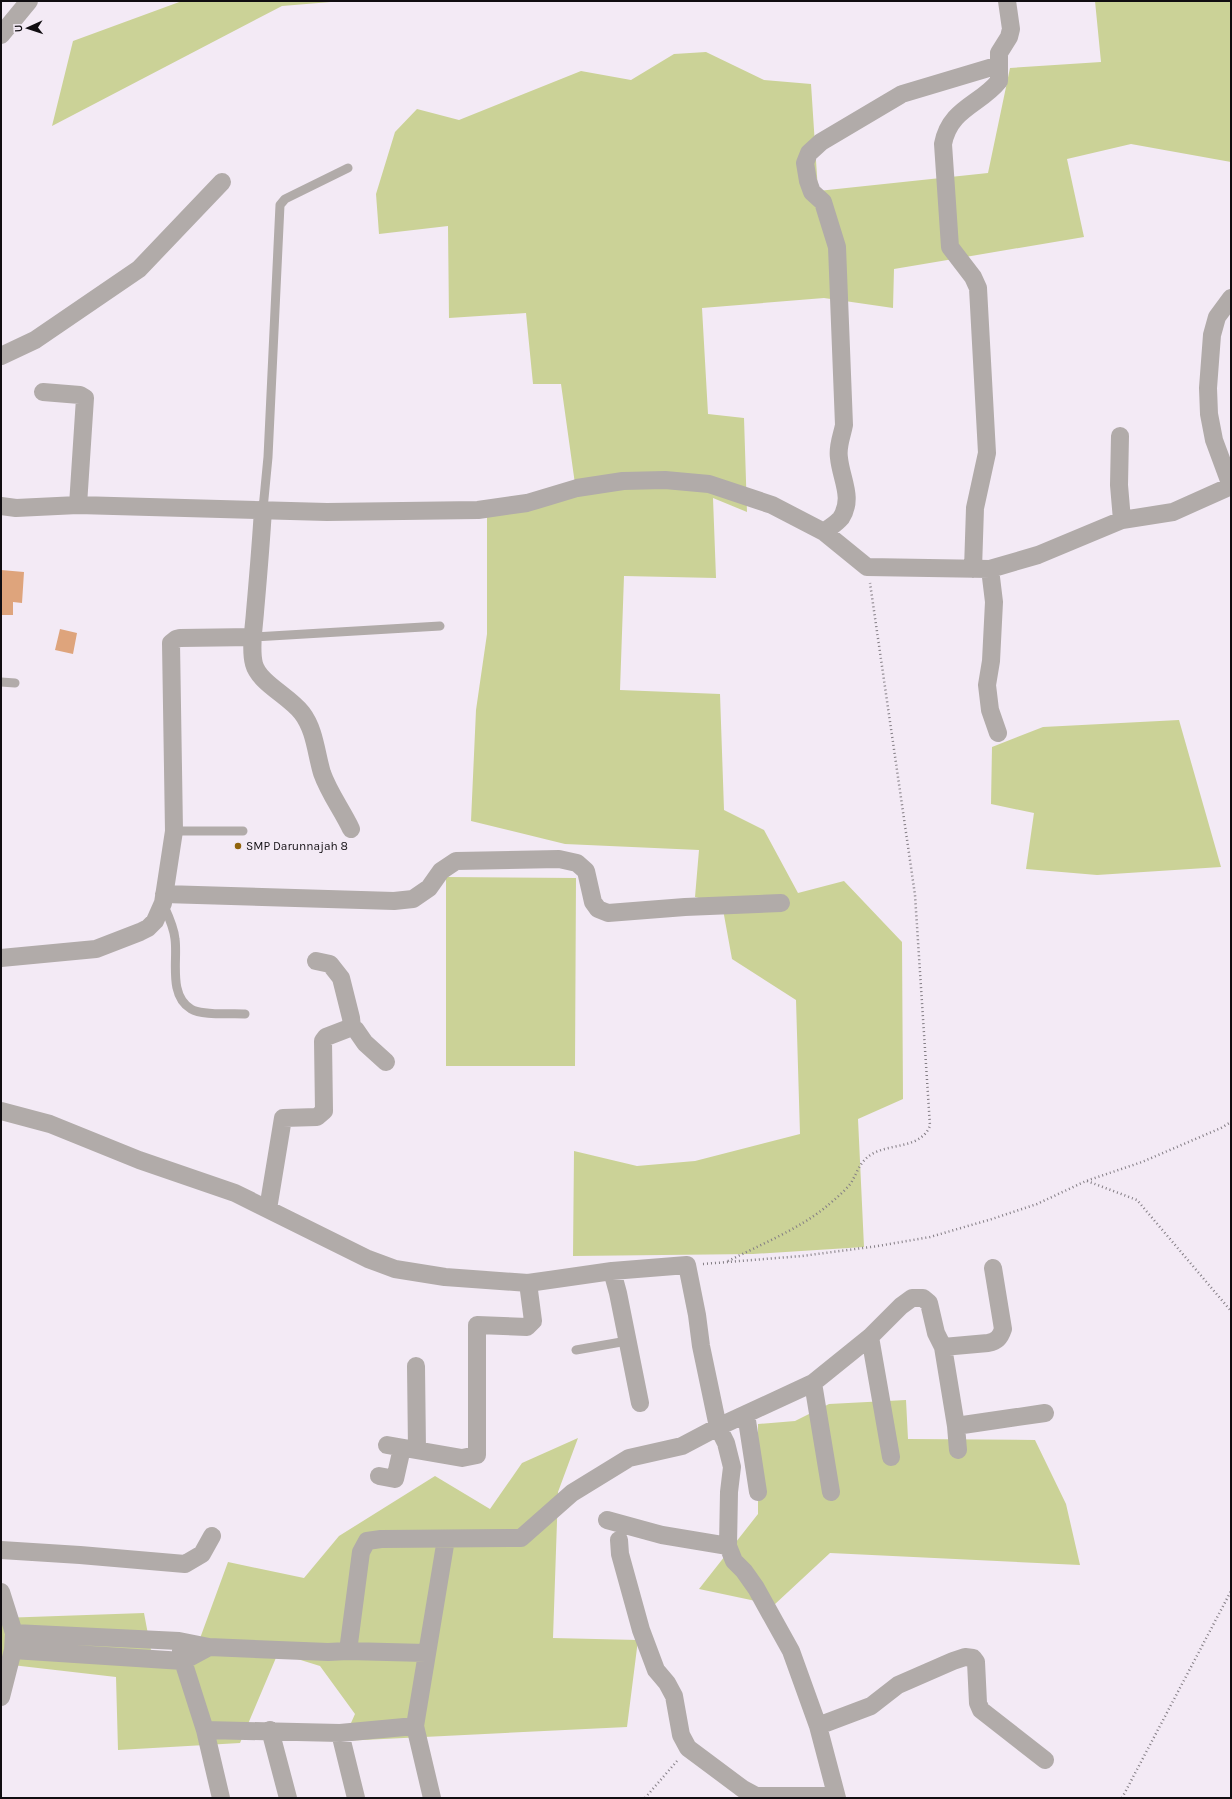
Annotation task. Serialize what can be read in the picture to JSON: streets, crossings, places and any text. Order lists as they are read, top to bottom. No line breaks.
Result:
{"places":["SMP Darunnajah 8"],"north":"left"}
